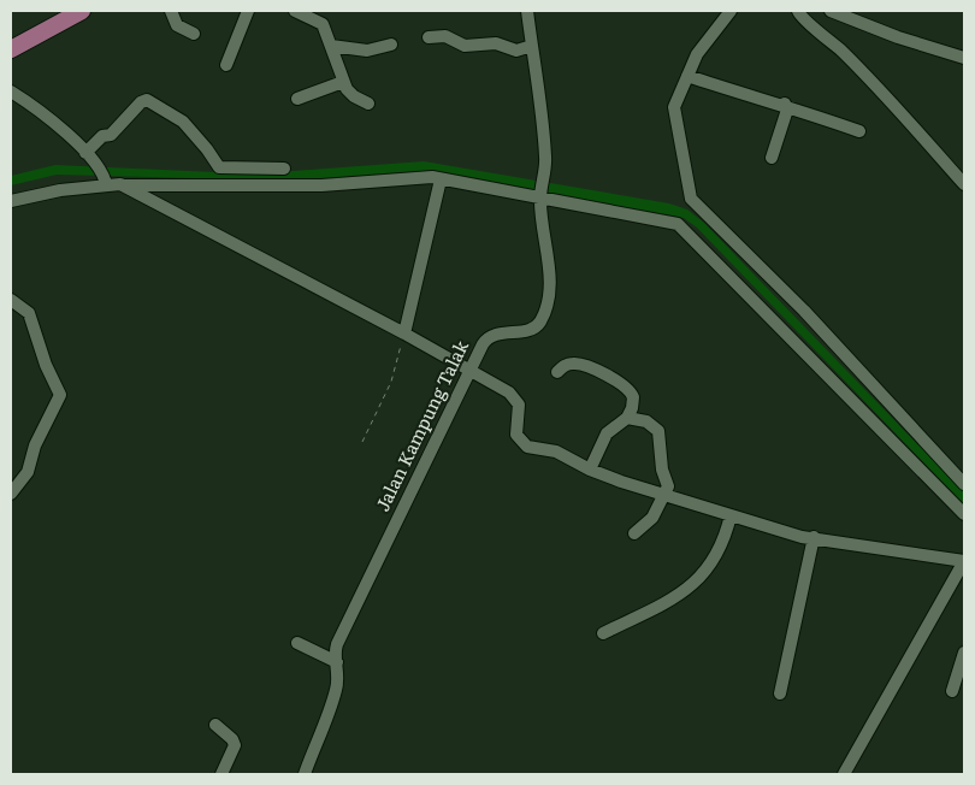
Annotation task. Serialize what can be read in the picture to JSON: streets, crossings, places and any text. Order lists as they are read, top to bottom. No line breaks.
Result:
{"streets":{"street":["Jalan Kampung Talak"]}}
